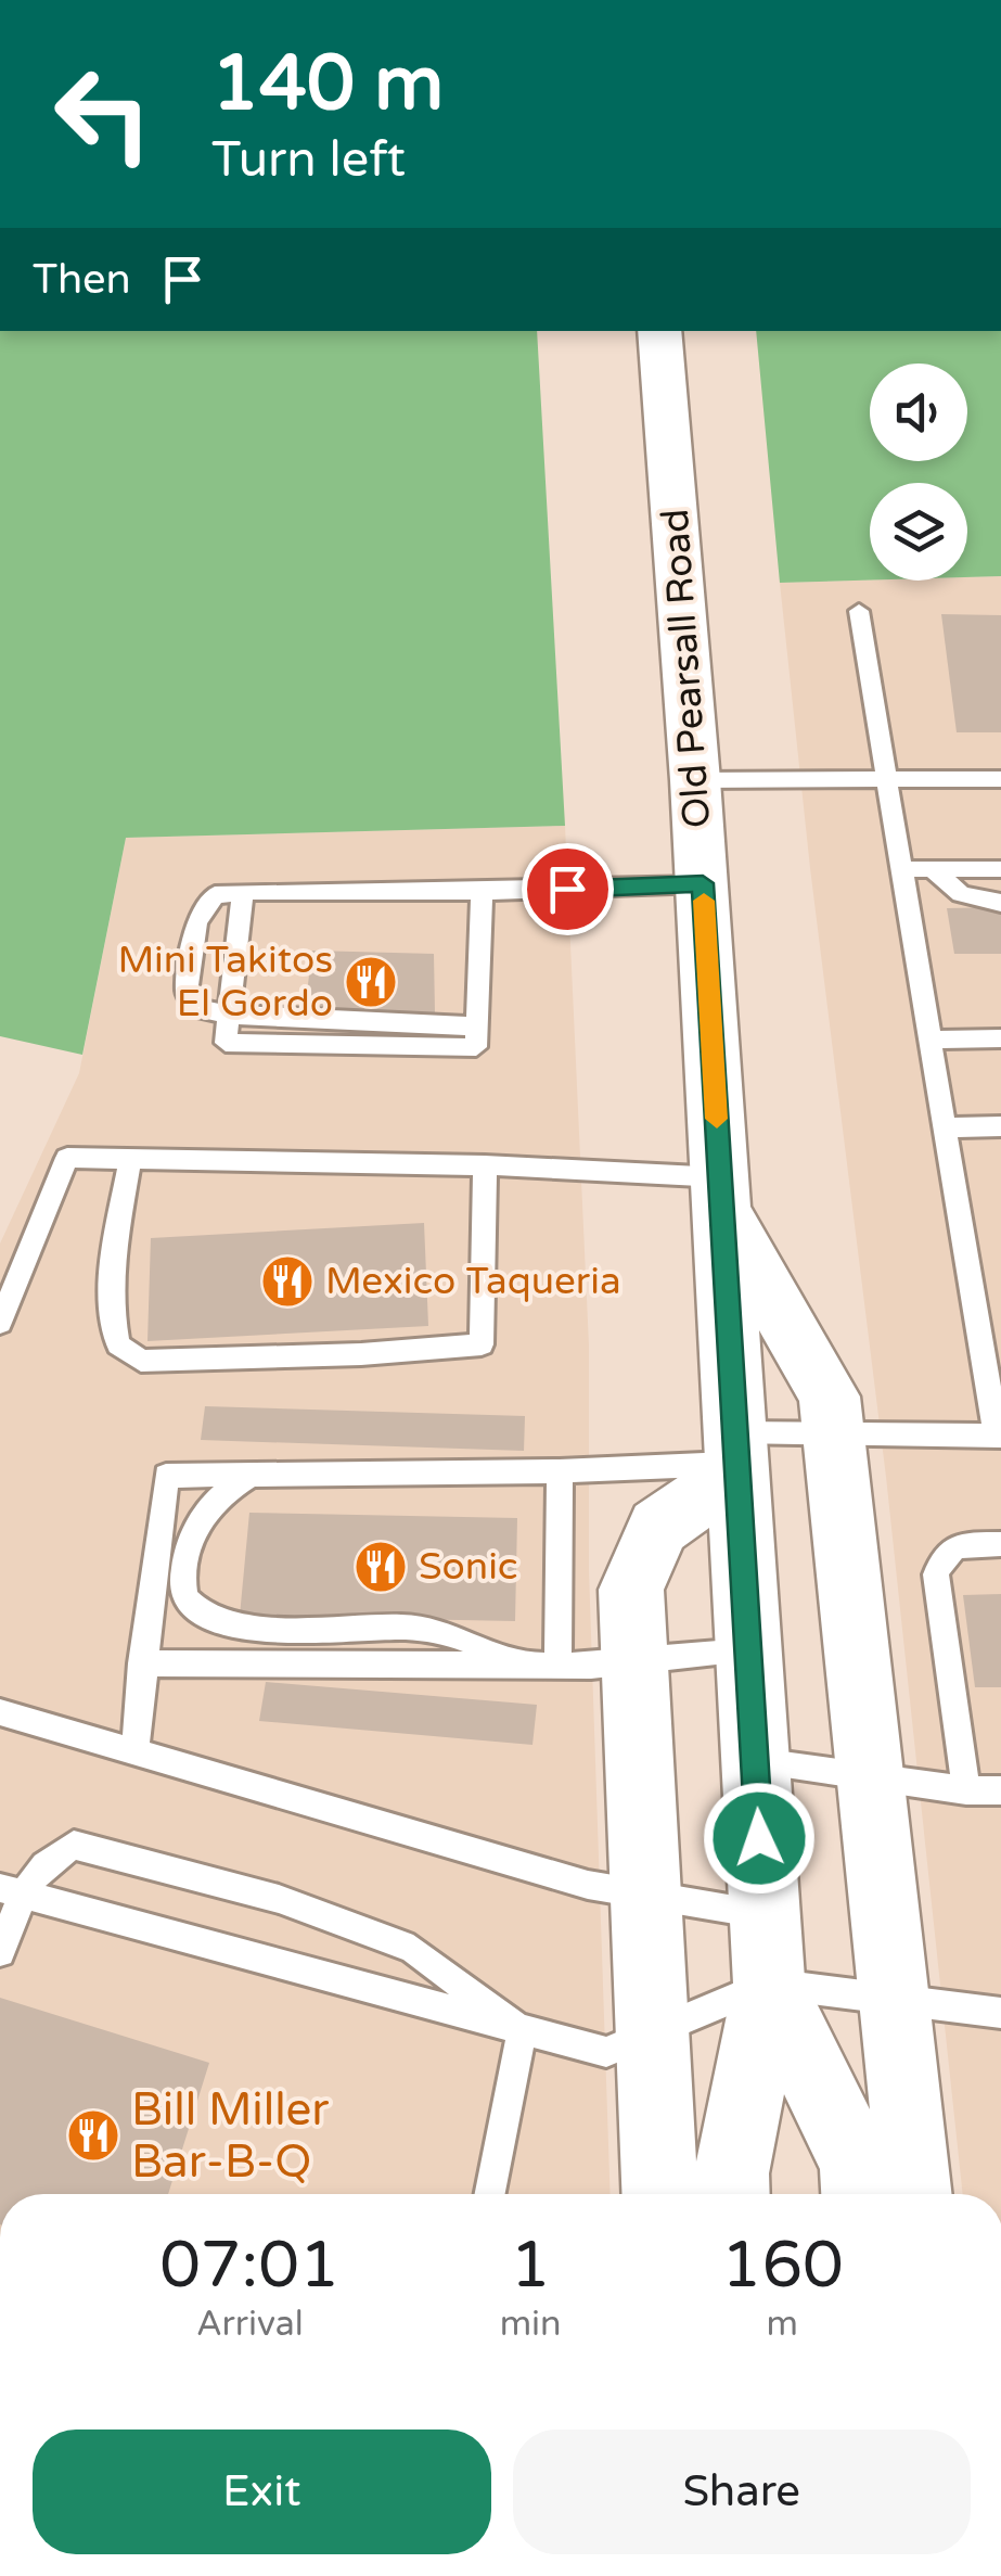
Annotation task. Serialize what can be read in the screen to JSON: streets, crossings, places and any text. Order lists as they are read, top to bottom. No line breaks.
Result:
{"streets":{"main road":["Old Pearsall Road"]},"places":{"restaurant":["Mini Takitos El Gordo","Mexico Taqueria","Sonic","Bill Miller Bar-B-Q"]},"page":{"turn":["140 m","Turn left"],"then":"Then","eta":["07:01","Arrival","1","min","160","m"],"buttons":["Exit","Share"]}}
